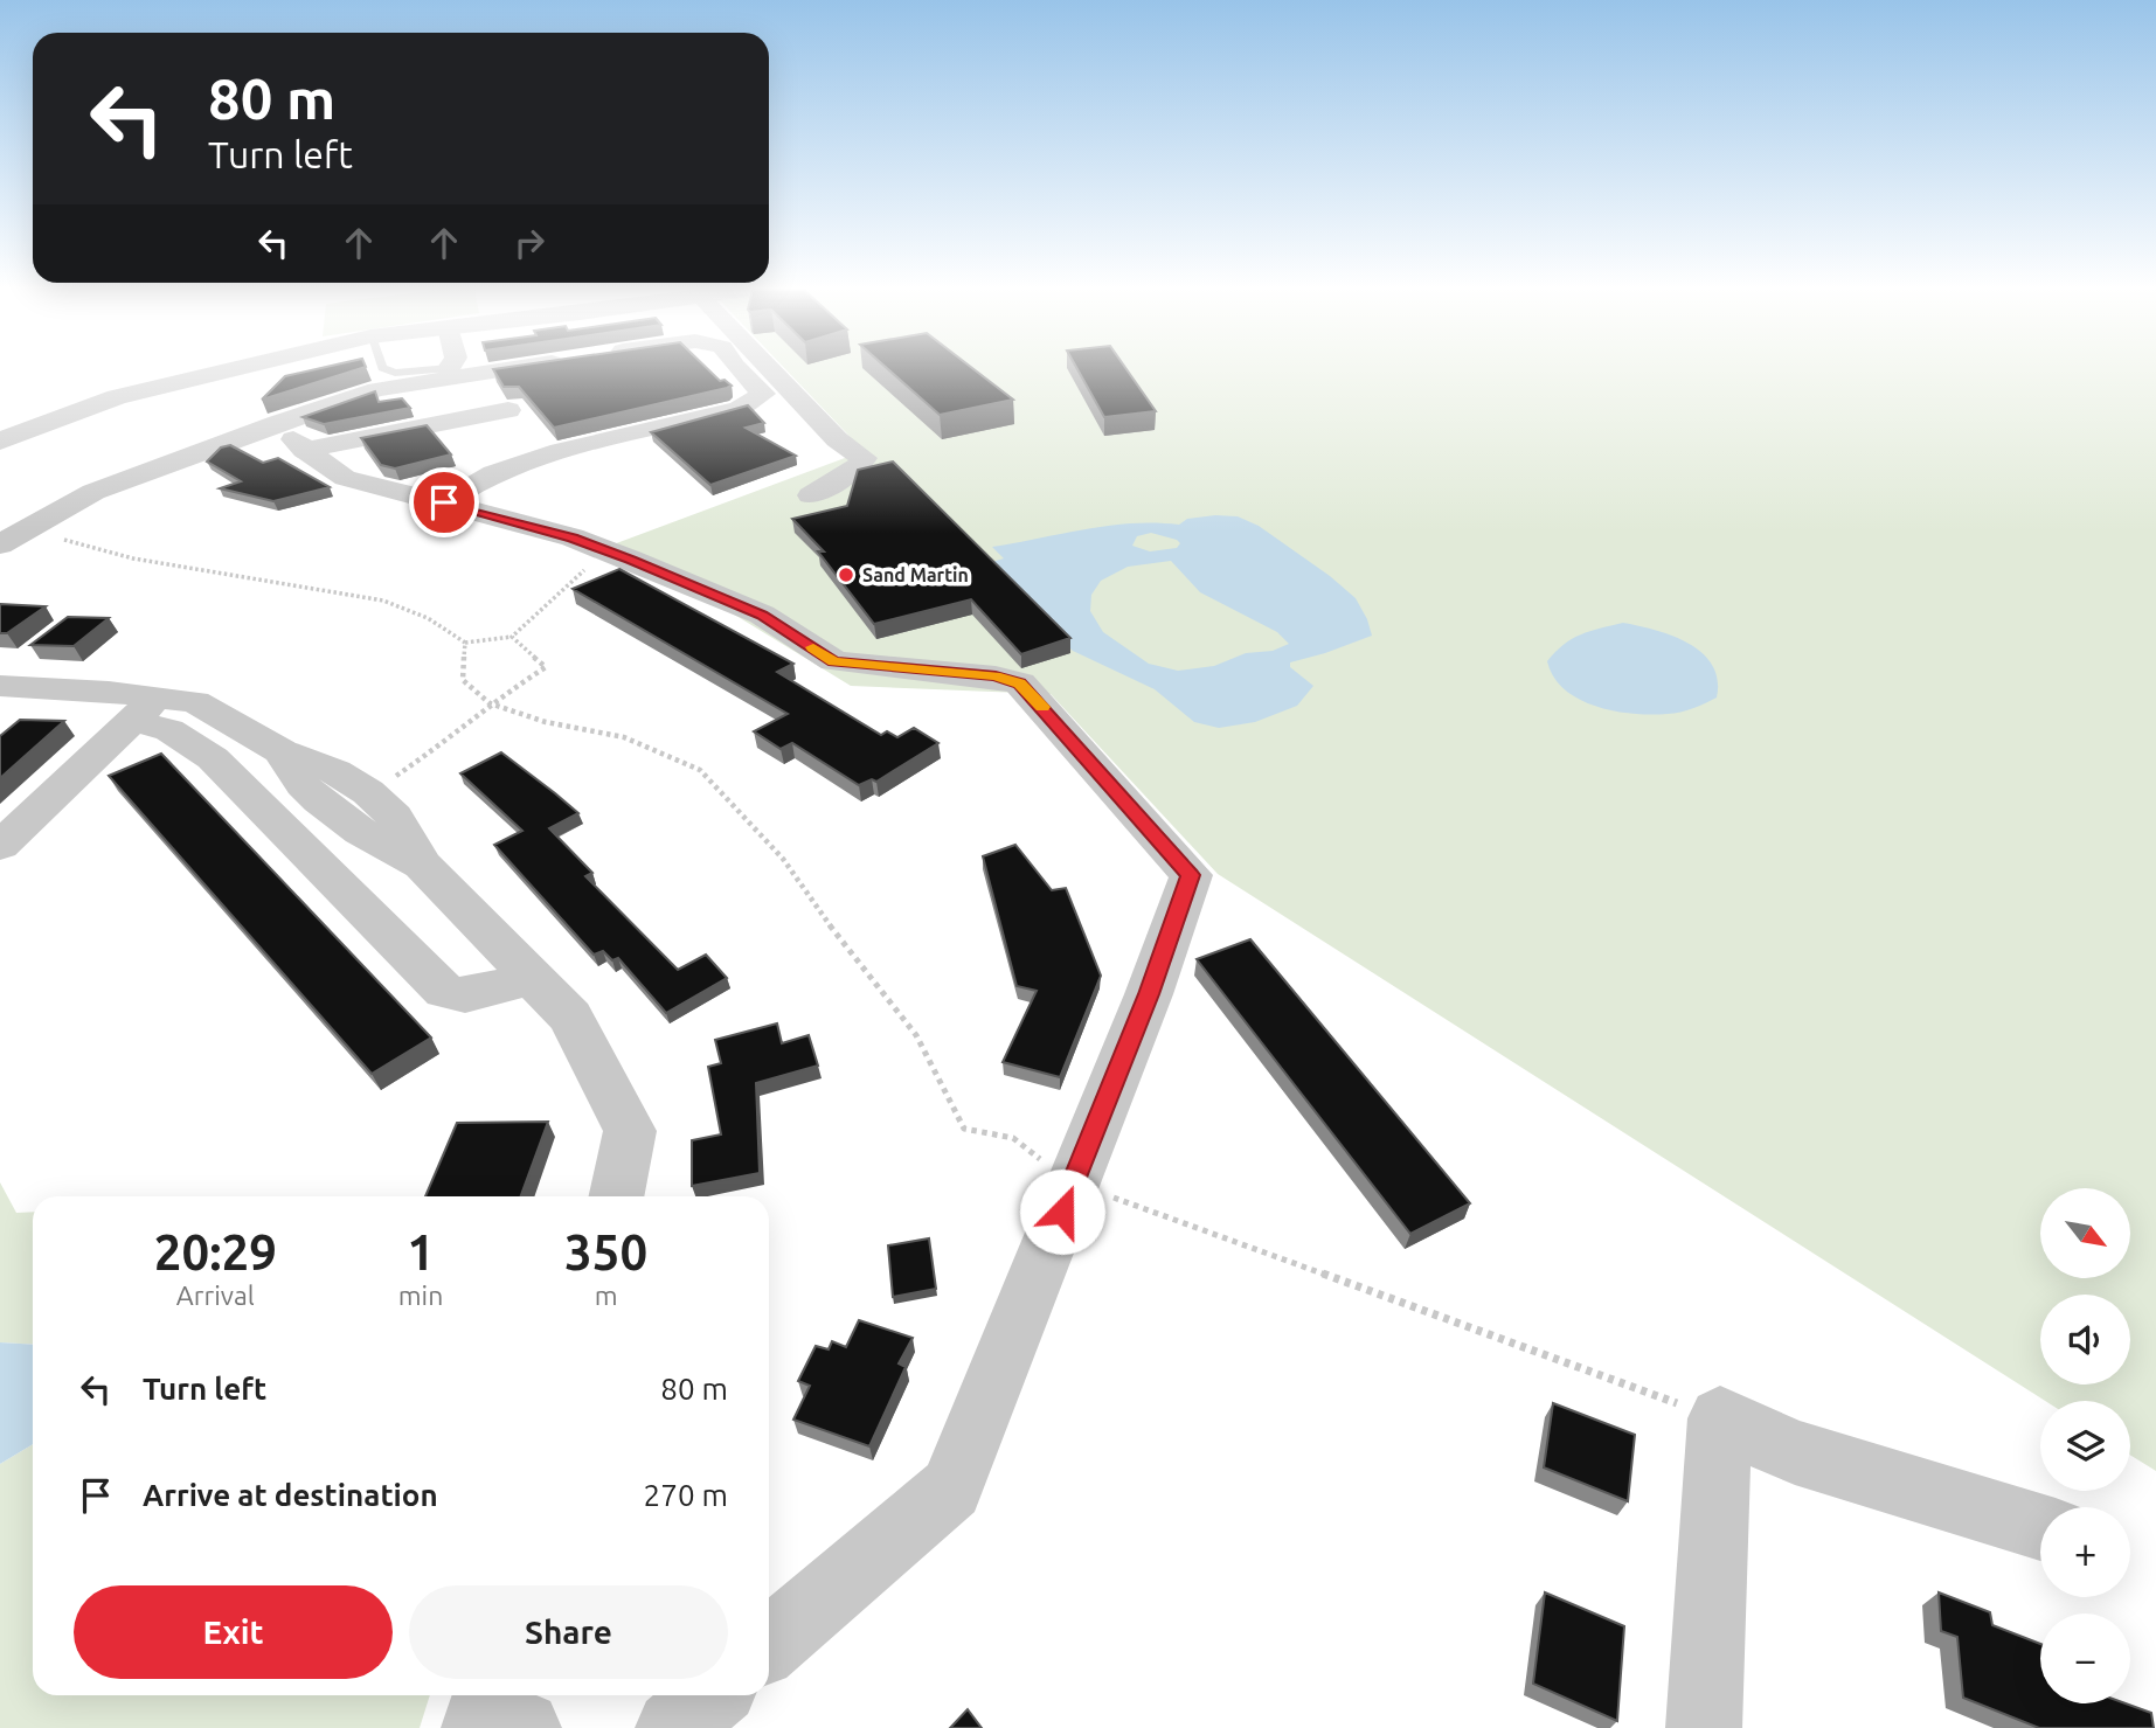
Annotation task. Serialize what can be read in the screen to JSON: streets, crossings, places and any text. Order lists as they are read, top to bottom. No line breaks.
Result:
{"places":["Sand Martin"],"north":"bottom right","page":{"turn":["80 m","Turn left"],"map_buttons":["+","−"],"eta":["20:29","Arrival","1","min","350","m"],"list":[{"name":"Turn left","value":"80 m"},{"name":"Arrive at destination","value":"270 m"}],"buttons":["Exit","Share"]}}
